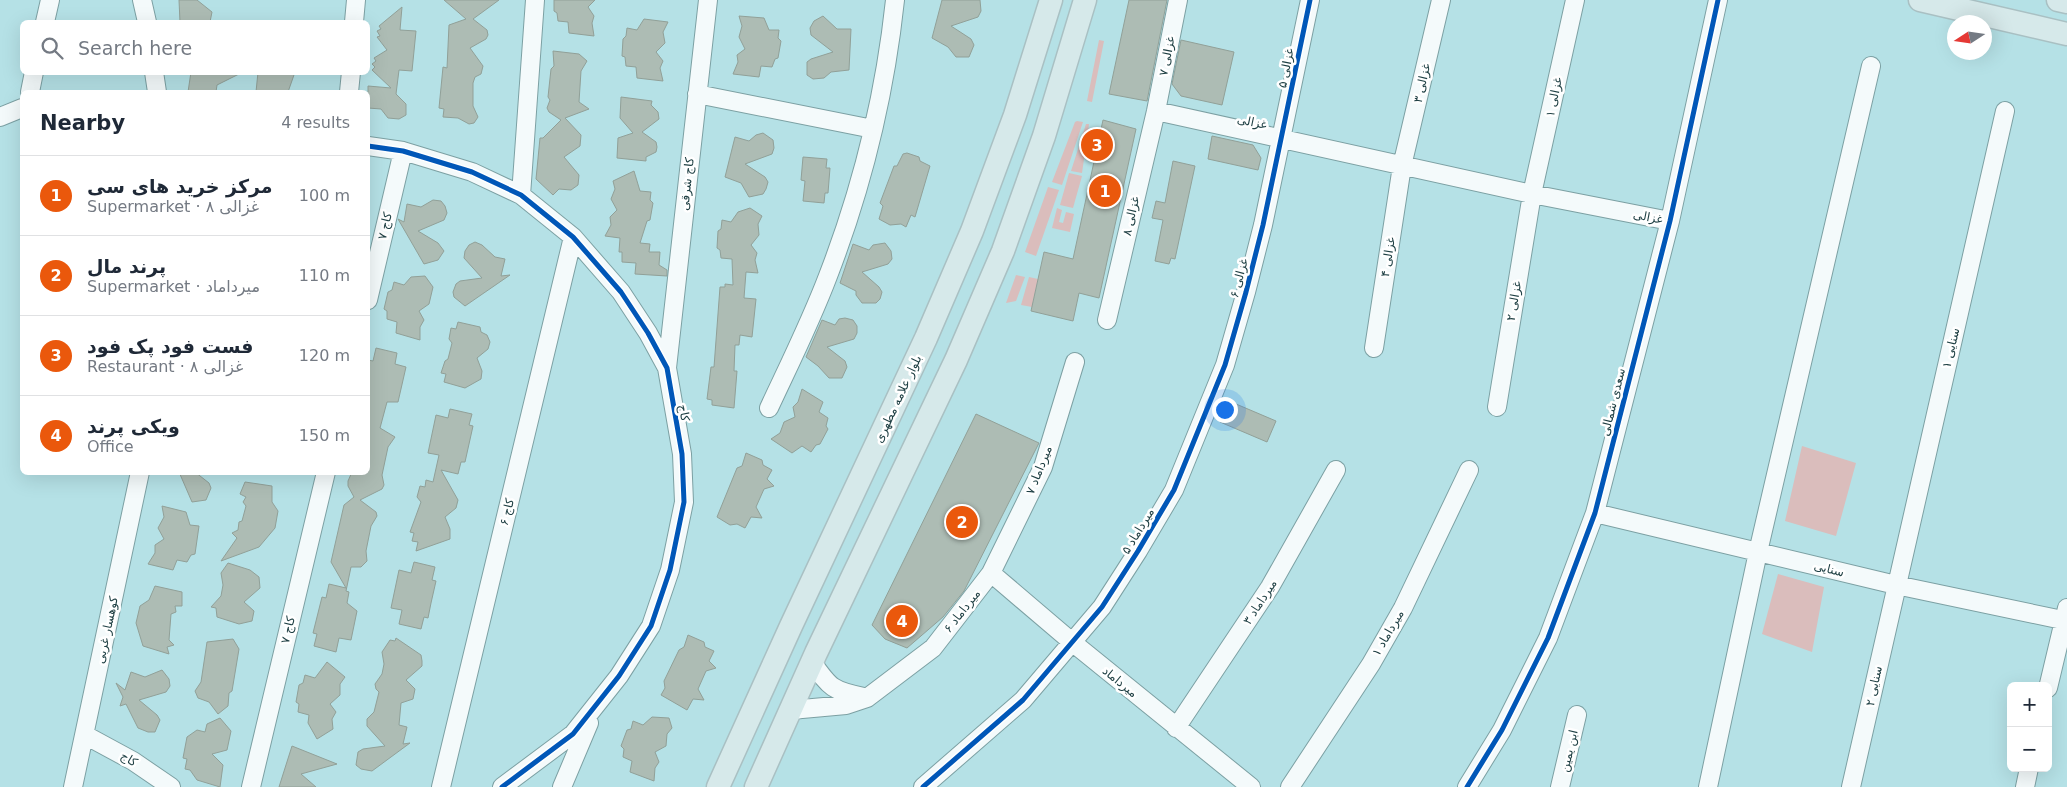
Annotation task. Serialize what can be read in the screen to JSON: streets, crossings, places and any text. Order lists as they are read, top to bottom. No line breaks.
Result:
{"streets":{"main road":["بلوار علامه مطهری"],"street":["غزالی ۷","غزالی ۵","غزالی ۳","غزالی ۱","غزالی","کاج شرقی","غزالی ۸","کاج ۷","غزالی ۴","غزالی ۶","غزالی ۲","سنایی ۱","سعدی شمالی","کاج","میرداماد ۷","کاج ۶","میرداماد ۵","سنایی","میرداماد ۳","میرداماد ۶","کوهسار غربی","میرداماد ۱","میرداماد","سنایی ۲","ابن یمین"]},"crossings":[["غزالی ۷","غزالی"],["غزالی ۷","غزالی ۸"],["غزالی ۵","غزالی"],["غزالی ۵","غزالی ۶"],["غزالی ۳","غزالی"],["غزالی ۳","غزالی ۴"],["غزالی ۱","غزالی"],["غزالی ۱","غزالی ۲"],["غزالی","غزالی ۸"],["غزالی","غزالی ۴"],["غزالی","غزالی ۶"],["غزالی","غزالی ۲"],["غزالی","سعدی شمالی"],["کاج شرقی","کاج"],["کاج ۷","کاج"],["غزالی ۶","میرداماد ۵"],["سنایی ۱","سنایی"],["سنایی ۱","سنایی ۲"],["سعدی شمالی","سنایی"],["کاج","کاج ۶"],["کاج","کوهسار غربی"],["میرداماد ۷","میرداماد ۶"],["میرداماد ۷","میرداماد"],["میرداماد ۵","میرداماد"],["سنایی","سنایی ۲"],["میرداماد ۳","میرداماد"],["میرداماد ۶","میرداماد"]],"north":"left","page":{"search":"Search here","heading":["Nearby","4 results"],"pins":["3","1","2","4"],"list":[{"mark":"1","name":"مرکز خرید های سی","note":"Supermarket · غزالی ۸","value":"100 m"},{"mark":"2","name":"پرند مال","note":"Supermarket · میرداماد","value":"110 m"},{"mark":"3","name":"فست فود پک فود","note":"Restaurant · غزالی ۸","value":"120 m"},{"mark":"4","name":"ویکی پرند","note":"Office","value":"150 m"}],"map_buttons":["+","−"]}}
